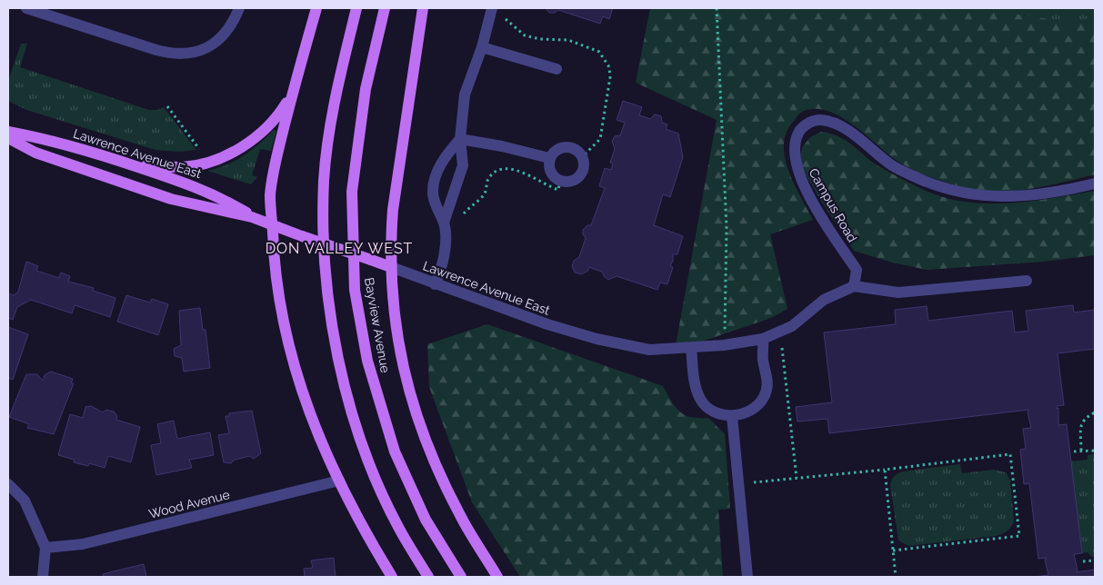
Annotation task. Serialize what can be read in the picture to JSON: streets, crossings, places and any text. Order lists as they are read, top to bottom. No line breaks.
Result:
{"streets":{"main road":["Lawrence Avenue East","Bayview Avenue"],"street":["Campus Road","Wood Avenue"]},"districts":["DON VALLEY WEST"]}
